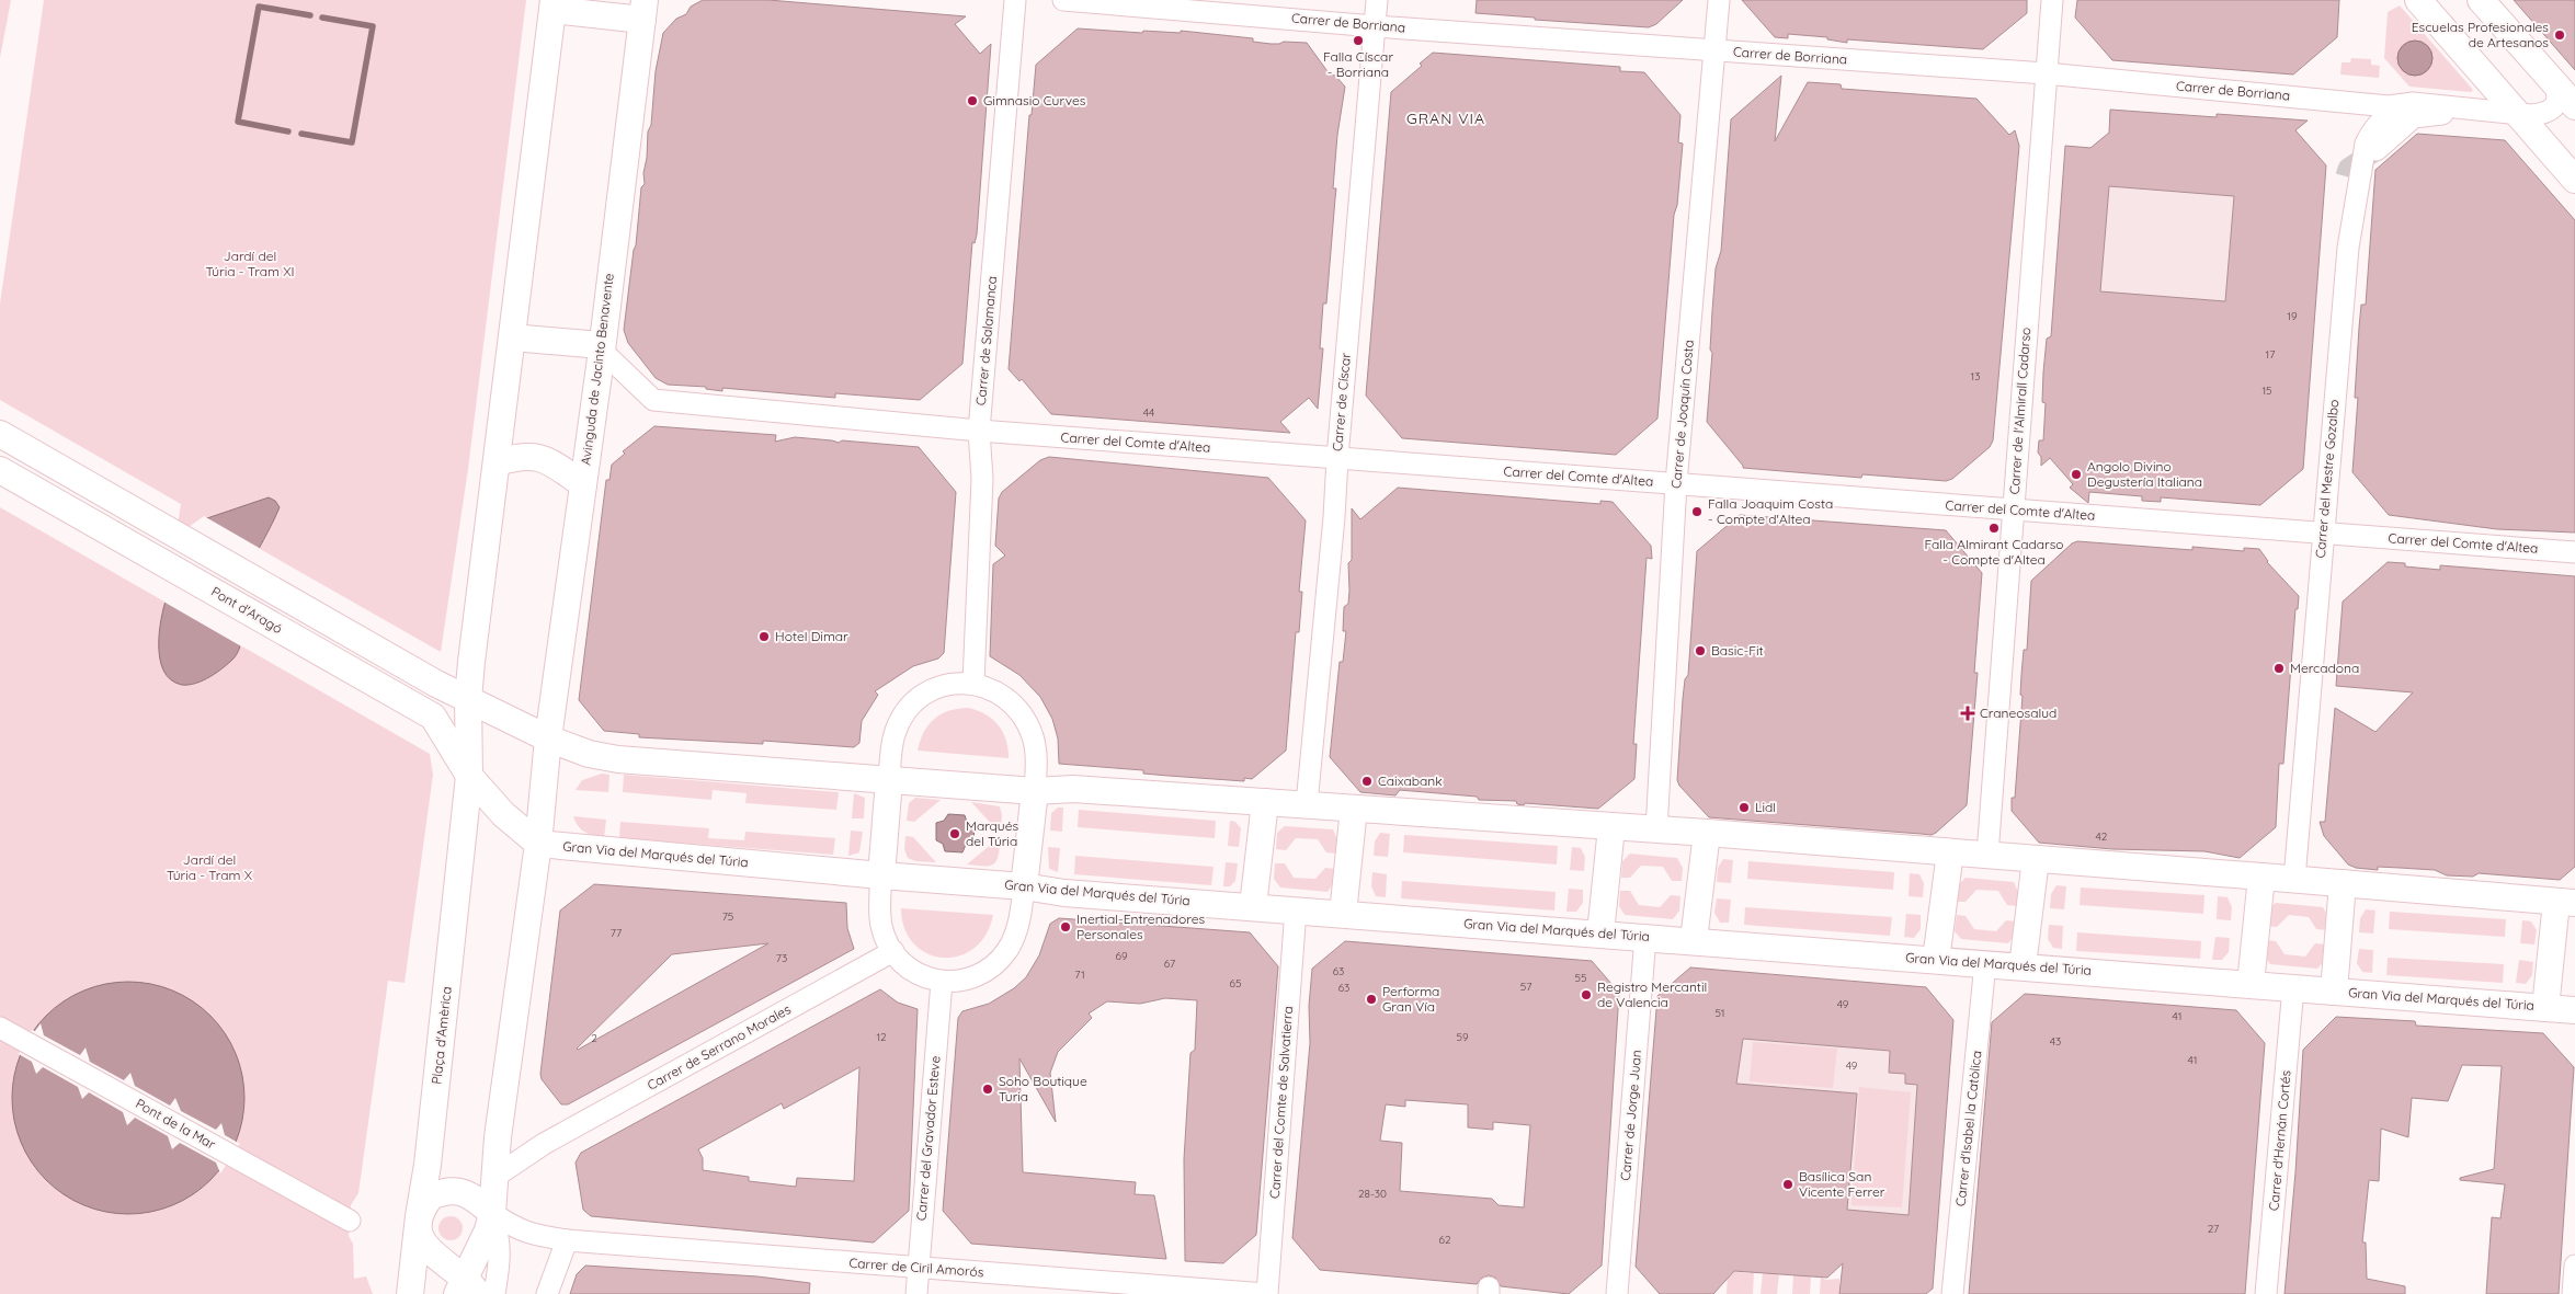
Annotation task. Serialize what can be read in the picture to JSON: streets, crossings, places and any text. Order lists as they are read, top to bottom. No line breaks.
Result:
{"streets":{"main road":["Avinguda de Jacinto Benavente","Pont d'Aragó","Gran Via del Marqués del Túria","Plaça d'Amèrica"],"street":["Carrer de Borriana","Carrer de Salamanca","Carrer de Císcar","Carrer de l'Almirall Cadarso","Carrer de Joaquín Costa","Carrer del Comte d'Altea","Carrer del Mestre Gozalbo","Carrer de Serrano Morales","Carrer del Comte de Salvatierra","Carrer de Jorge Juan","Pont de la Mar","Carrer d'Isabel la Catòlica","Carrer del Gravador Esteve","Carrer d'Hernán Cortés","Carrer de Ciril Amorós"]},"crossings":[["Carrer de Borriana","Carrer de Císcar"],["Carrer de Borriana","Carrer de l'Almirall Cadarso"],["Carrer de Borriana","Carrer de Joaquín Costa"],["Carrer de Borriana","Carrer del Mestre Gozalbo"],["Carrer de Salamanca","Carrer del Comte d'Altea"],["Avinguda de Jacinto Benavente","Carrer del Comte d'Altea"],["Carrer de Císcar","Carrer del Comte d'Altea"],["Carrer de l'Almirall Cadarso","Carrer del Comte d'Altea"],["Carrer de Joaquín Costa","Carrer del Comte d'Altea"],["Carrer del Comte d'Altea","Carrer del Mestre Gozalbo"],["Pont d'Aragó","Plaça d'Amèrica"],["Gran Via del Marqués del Túria","Carrer del Comte de Salvatierra"],["Gran Via del Marqués del Túria","Carrer de Jorge Juan"],["Gran Via del Marqués del Túria","Carrer d'Isabel la Catòlica"],["Gran Via del Marqués del Túria","Carrer d'Hernán Cortés"],["Carrer del Comte de Salvatierra","Carrer de Ciril Amorós"],["Carrer del Gravador Esteve","Carrer de Ciril Amorós"]],"districts":["GRAN VIA"],"parks":["Jardí del Túria - Tram XI","Jardí del Túria - Tram X"],"places":{"other":["Escuelas Profesionales de Artesanos","Falla Císcar - Borriana","Gimnasio Curves","Angolo Divino Degustería Italiana","Falla Joaquim Costa - Compte d'Altea","Falla Almirant Cadarso - Compte d'Altea","Hotel Dimar","Basic-Fit","Mercadona","Caixabank","Lidl","Marqués del Túria","Inertial-Entrenadores Personales","Registro Mercantil de Valencia","Performa Gran Vía","Soho Boutique Turia","Basílica San Vicente Ferrer"],"health":["Craneosalud"]},"house_numbers":["19","17","13","15","44","42","75","77","69","73","67","63","71","55","65","57","63","49","51","41","12","59","2","43","41","49","28-30","27","62"]}
